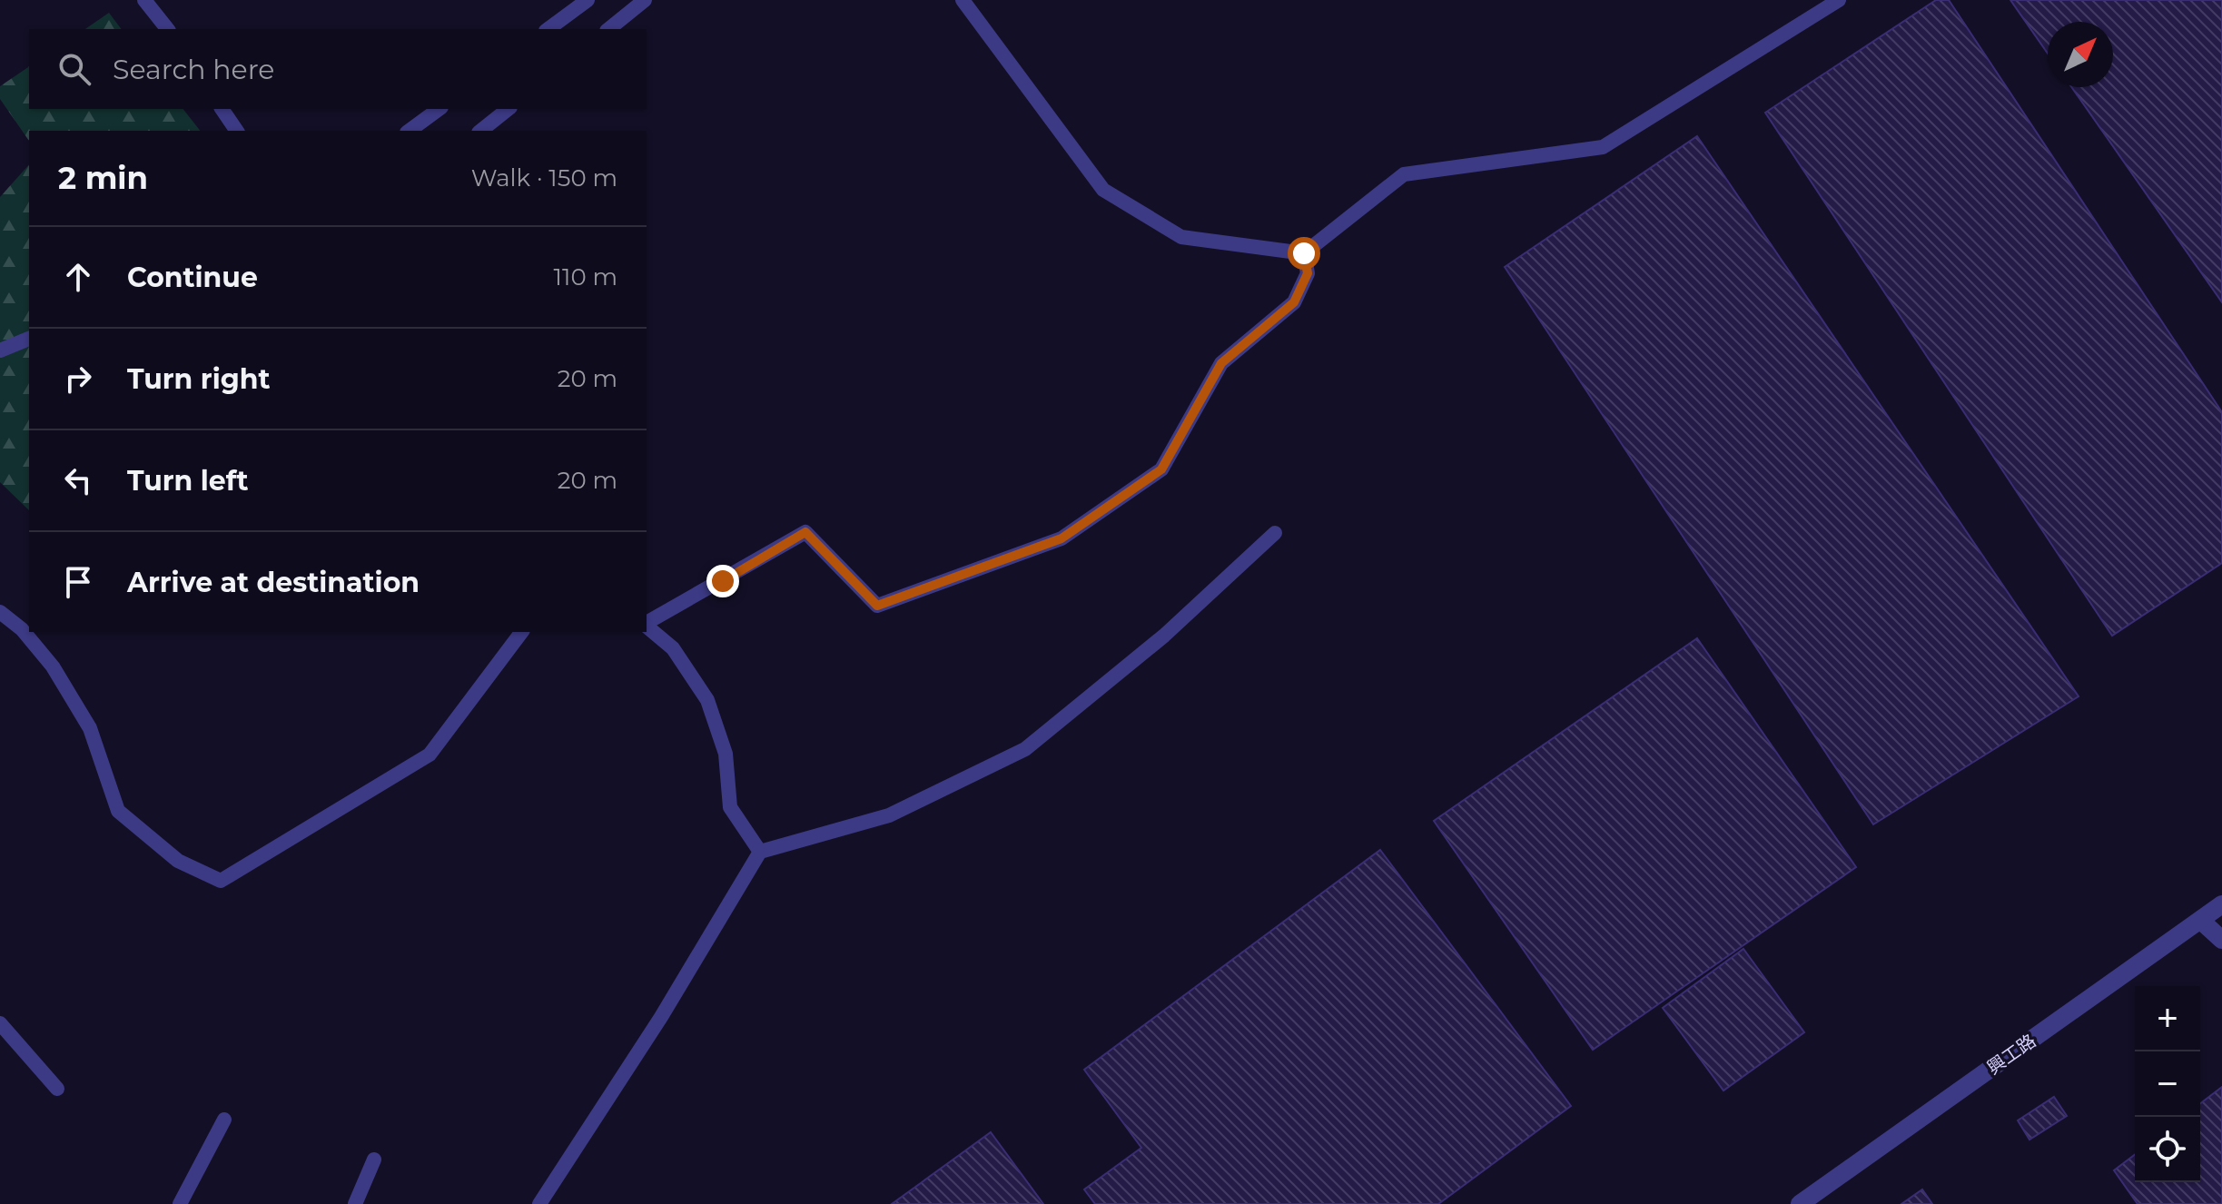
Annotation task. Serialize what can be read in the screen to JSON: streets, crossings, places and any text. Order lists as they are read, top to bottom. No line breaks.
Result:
{"streets":{"street":["興工路"]},"north":"top right","page":{"search":"Search here","heading":["2 min","Walk · 150 m"],"list":[["Continue","110 m"],["Turn right","20 m"],["Turn left","20 m"],"Arrive at destination"],"map_buttons":["+","−"]}}
